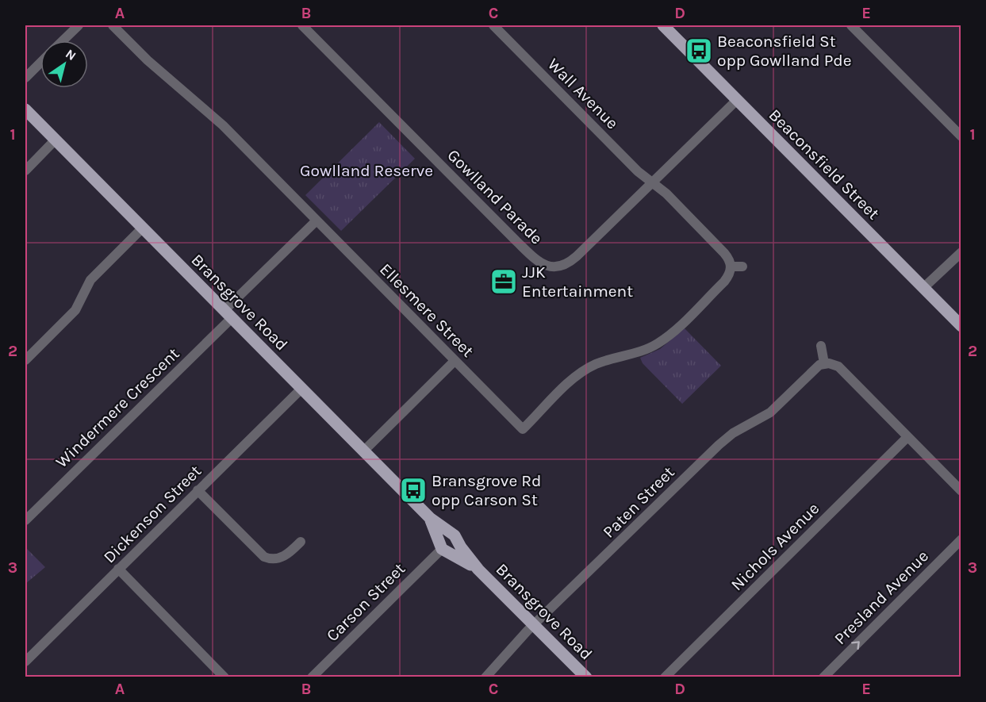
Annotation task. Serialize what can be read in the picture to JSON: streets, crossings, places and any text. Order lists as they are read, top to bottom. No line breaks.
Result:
{"streets":{"main road":["Beaconsfield Street","Bransgrove Road"],"street":["Wall Avenue","Gowlland Parade","Ellesmere Street","Windermere Crescent","Paten Street","Dickenson Street","Nichols Avenue","Presland Avenue","Carson Street"]},"crossings":[["Wall Avenue","Gowlland Parade"],["Beaconsfield Street","Gowlland Parade"],["Bransgrove Road","Windermere Crescent"],["Bransgrove Road","Paten Street"],["Bransgrove Road","Dickenson Street"],["Bransgrove Road","Carson Street"],["Ellesmere Street","Windermere Crescent"]],"one_way":["Presland Avenue"],"parks":["Gowlland Reserve"],"places":{"bus stop":["Beaconsfield St opp Gowlland Pde","Bransgrove Rd opp Carson St"],"office":["JJK Entertainment"]},"north":"top right","grid":{"columns":["A","B","C","D","E"],"rows":["1","2","3"]}}
